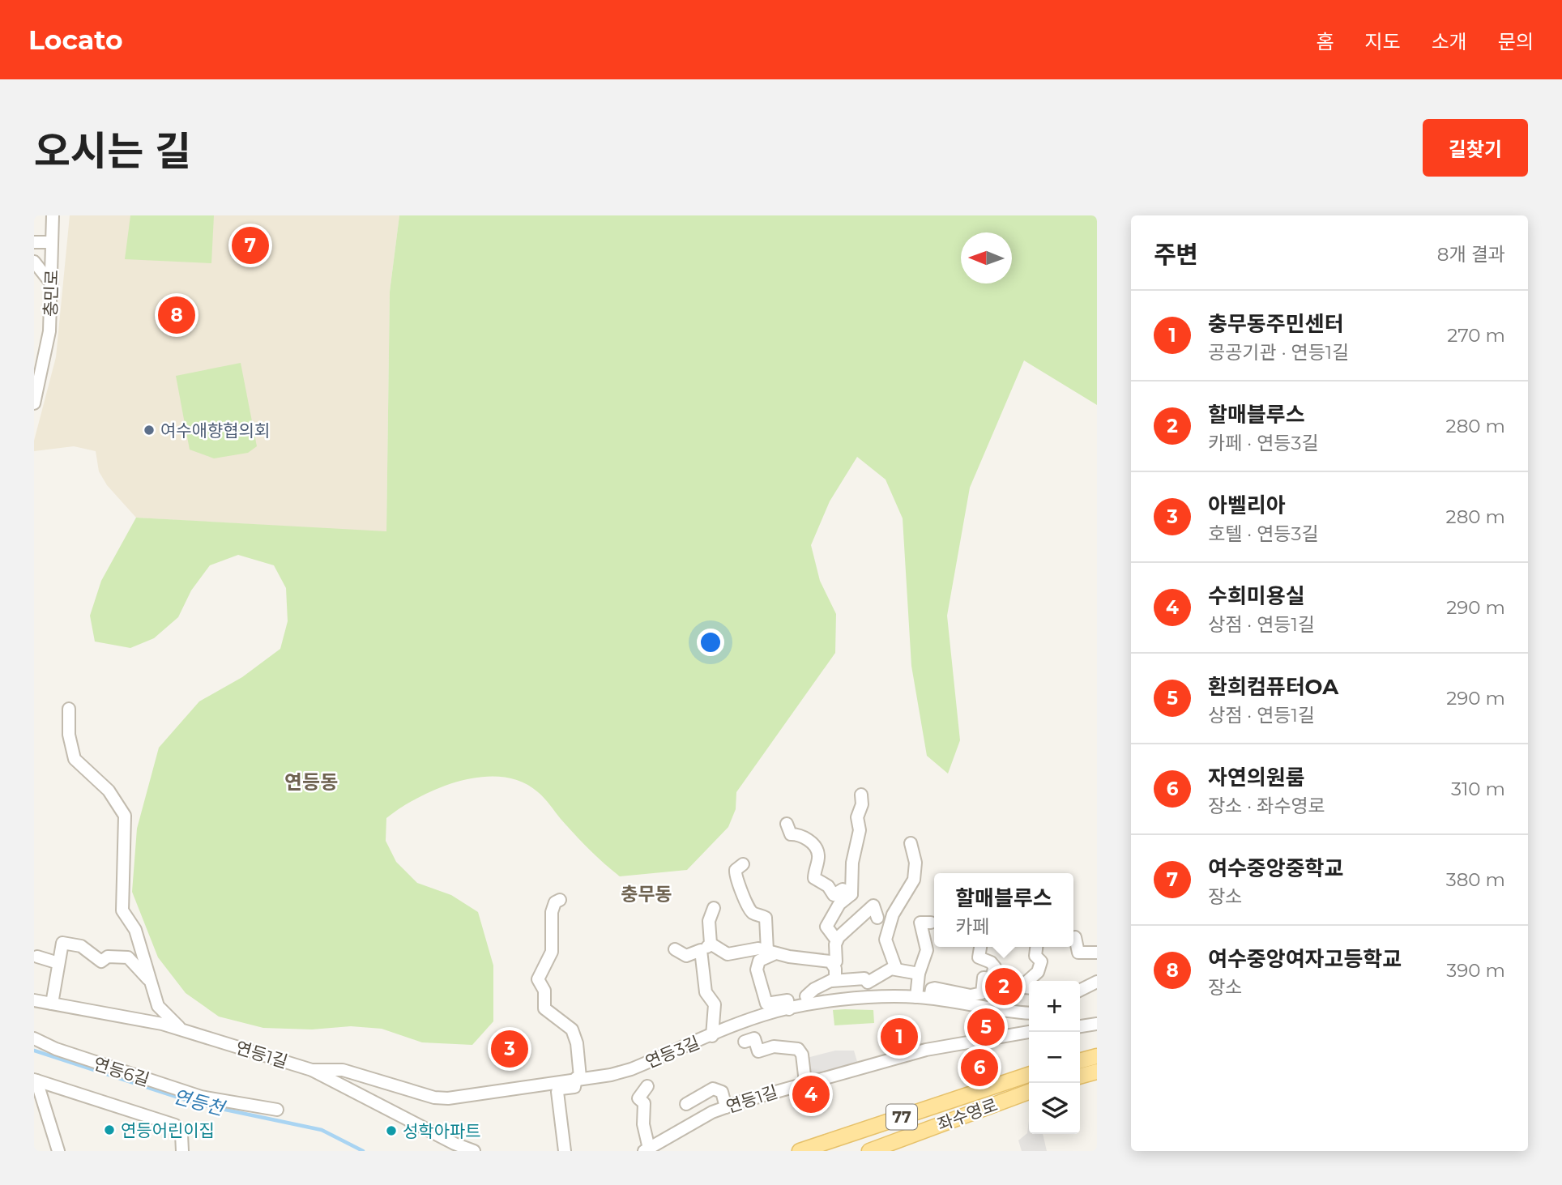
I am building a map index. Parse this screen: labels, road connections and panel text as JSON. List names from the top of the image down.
{
  "streets": {
    "main road": ["좌수영로", "77"],
    "street": [
      "충민로",
      "연등3길",
      "연등1길",
      "연등6길"
    ]
  },
  "crossings": [
    ["연등3길", "연등1길"]
  ],
  "districts": ["연등동", "충무동"],
  "water": ["연등천"],
  "places": ["여수애향협의회", "연등어린이집", "성학아파트"],
  "north": "left",
  "page": {
    "header": "Locato",
    "nav": [
      "홈",
      "지도",
      "소개",
      "문의"
    ],
    "title": "오시는 길",
    "buttons": "길찾기",
    "heading": ["주변", "8개 결과"],
    "pins": [
      "7",
      "8",
      "2",
      "5",
      "1",
      "3",
      "6",
      "4"
    ],
    "list": [
      {
        "mark": "1",
        "name": "충무동주민센터",
        "note": "공공기관 · 연등1길",
        "value": "270 m"
      },
      {
        "mark": "2",
        "name": "할매블루스",
        "note": "카페 · 연등3길",
        "value": "280 m"
      },
      {
        "mark": "3",
        "name": "아벨리아",
        "note": "호텔 · 연등3길",
        "value": "280 m"
      },
      {
        "mark": "4",
        "name": "수희미용실",
        "note": "상점 · 연등1길",
        "value": "290 m"
      },
      {
        "mark": "5",
        "name": "환희컴퓨터OA",
        "note": "상점 · 연등1길",
        "value": "290 m"
      },
      {
        "mark": "6",
        "name": "자연의원룸",
        "note": "장소 · 좌수영로",
        "value": "310 m"
      },
      {
        "mark": "7",
        "name": "여수중앙중학교",
        "note": "장소",
        "value": "380 m"
      },
      {
        "mark": "8",
        "name": "여수중앙여자고등학교",
        "note": "장소",
        "value": "390 m"
      }
    ],
    "popup": ["할매블루스", "카페"],
    "map_buttons": ["+", "−"]
  }
}
